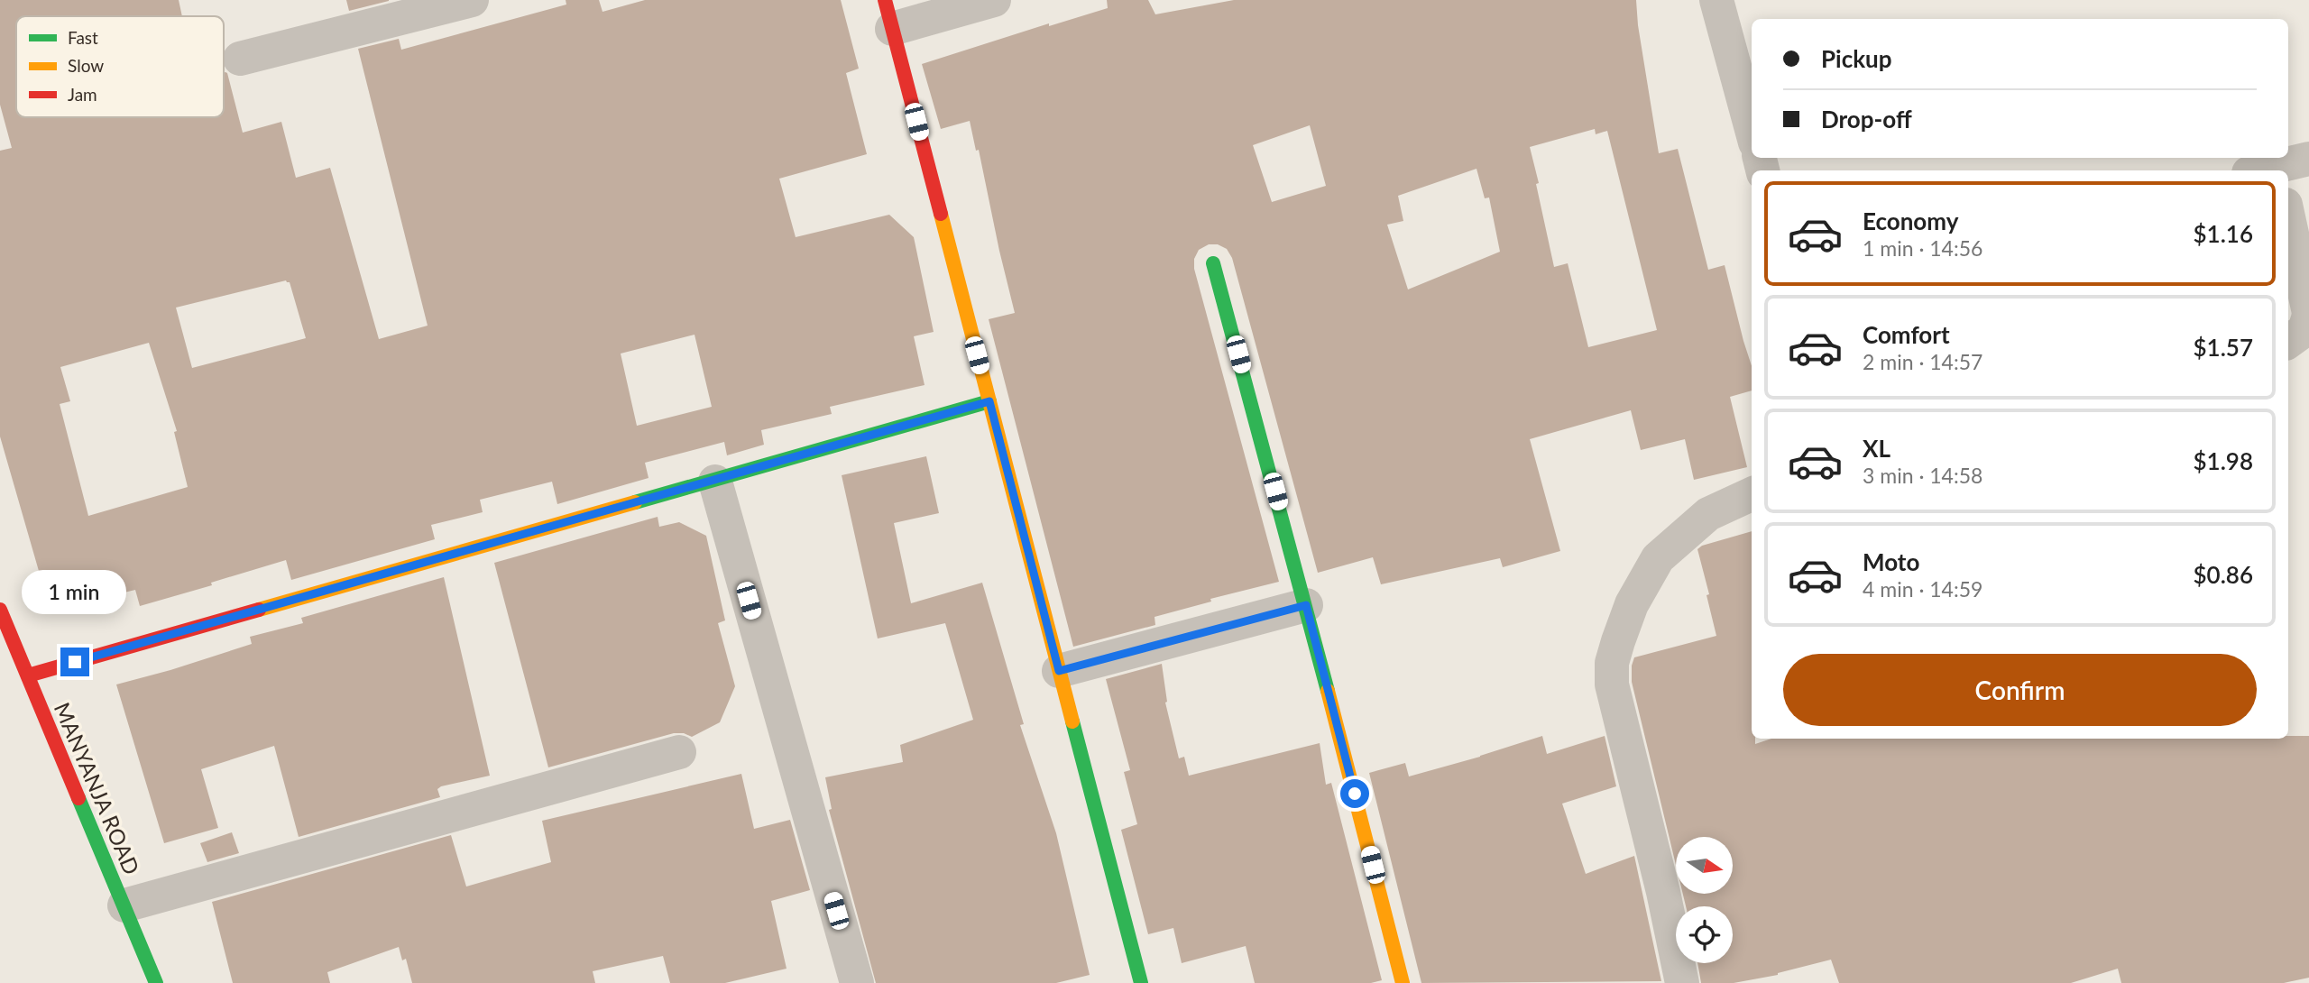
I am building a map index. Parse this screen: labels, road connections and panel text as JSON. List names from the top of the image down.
{
  "streets": {
    "street": ["MANYANJA ROAD"]
  },
  "legend": ["Fast", "Slow", "Jam"],
  "north": "right",
  "page": {
    "banner": ["Pickup", "Drop-off"],
    "list": [
      {
        "name": "Economy",
        "note": "1 min · 14:56",
        "value": "$1.16"
      },
      {
        "name": "Comfort",
        "note": "2 min · 14:57",
        "value": "$1.57"
      },
      {
        "name": "XL",
        "note": "3 min · 14:58",
        "value": "$1.98"
      },
      {
        "name": "Moto",
        "note": "4 min · 14:59",
        "value": "$0.86"
      }
    ],
    "bubble": "1 min",
    "buttons": "Confirm"
  }
}
